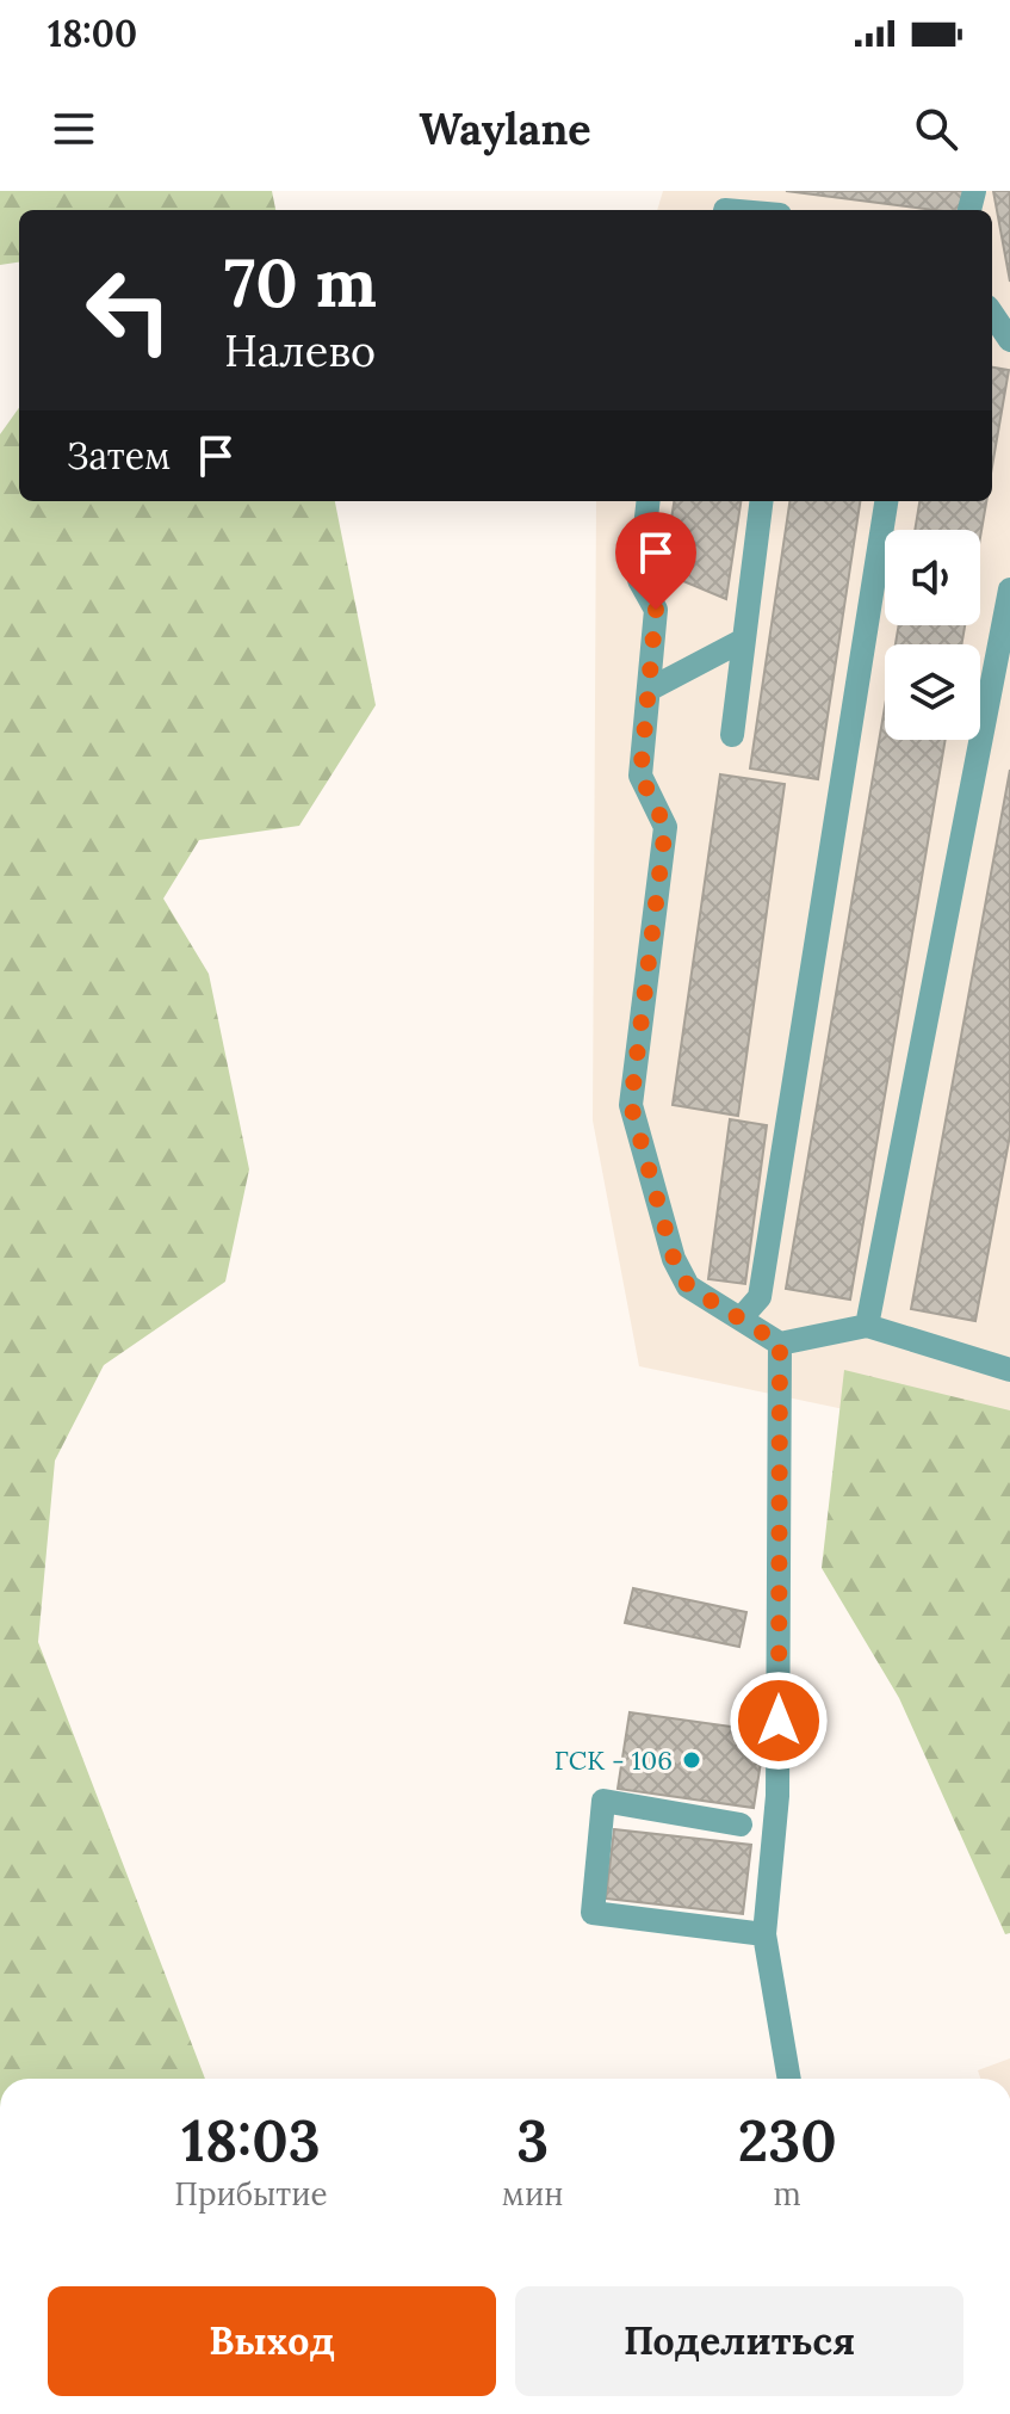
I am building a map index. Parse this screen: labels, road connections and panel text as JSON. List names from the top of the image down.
{
  "places": ["ГСК - 106"],
  "page": {
    "status": "18:00",
    "header": "Waylane",
    "turn": ["70 m", "Налево"],
    "then": "Затем",
    "eta": [
      "18:03",
      "Прибытие",
      "3",
      "мин",
      "230",
      "m"
    ],
    "buttons": ["Выход", "Поделиться"]
  }
}
